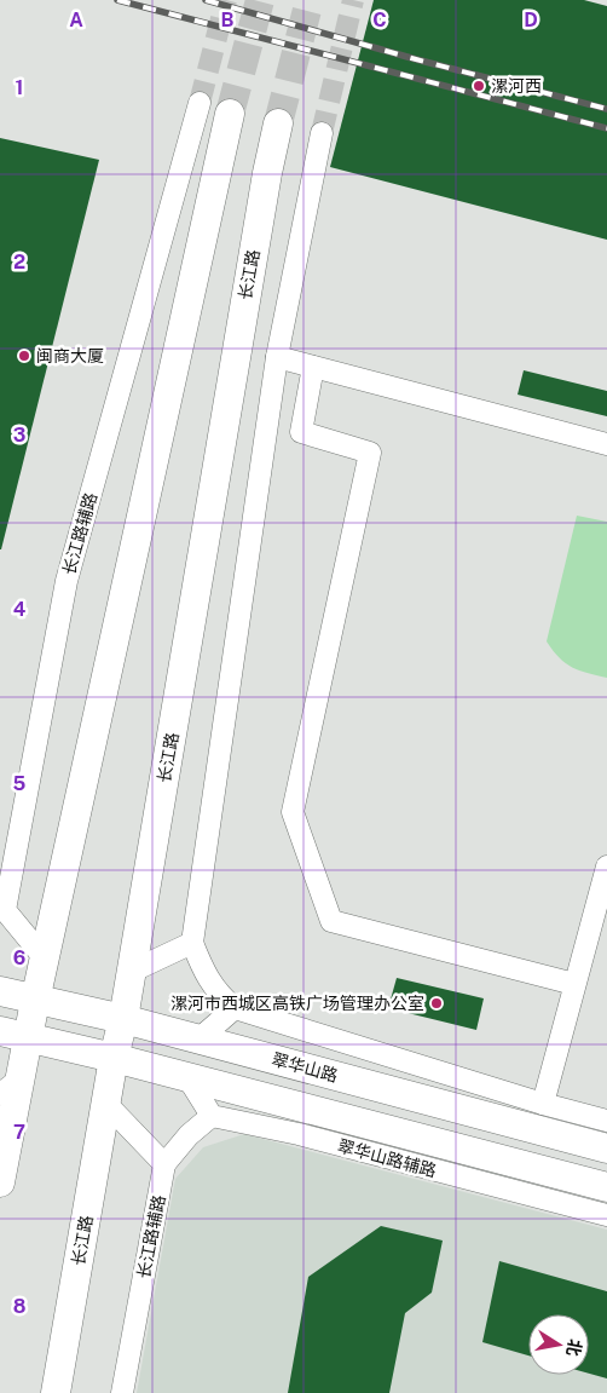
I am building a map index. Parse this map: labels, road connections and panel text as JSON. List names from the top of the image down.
{
  "streets": {
    "main road": ["长江路", "翠华山路"],
    "street": ["长江路辅路", "翠华山路辅路"]
  },
  "crossings": [
    ["长江路", "翠华山路"]
  ],
  "places": ["漯河西", "闽商大厦", "漯河市西城区高铁广场管理办公室"],
  "north": "right",
  "grid": {
    "columns": [
      "A",
      "B",
      "C",
      "D"
    ],
    "rows": [
      "1",
      "2",
      "3",
      "4",
      "5",
      "6",
      "7",
      "8"
    ]
  }
}
